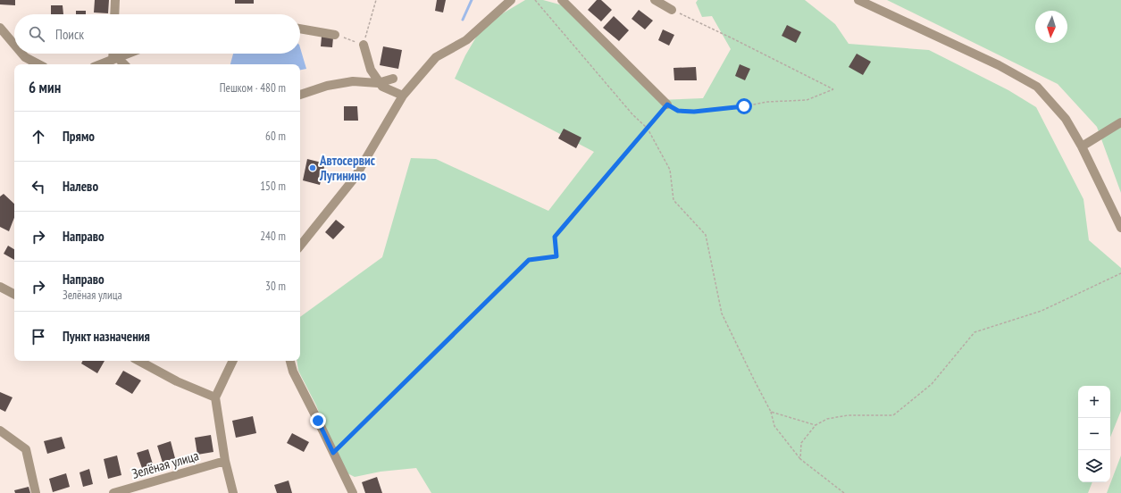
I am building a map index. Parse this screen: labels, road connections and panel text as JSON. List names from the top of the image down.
{
  "streets": {
    "street": ["Зелёная улица"]
  },
  "places": ["Автосервис Лугинино"],
  "north": "bottom",
  "page": {
    "search": "Поиск",
    "heading": ["6 мин", "Пешком · 480 m"],
    "list": [
      ["Прямо", "60 m"],
      ["Налево", "150 m"],
      ["Направо", "240 m"],
      ["Направо", "Зелёная улица", "30 m"],
      "Пункт назначения"
    ],
    "map_buttons": ["+", "−"]
  }
}
